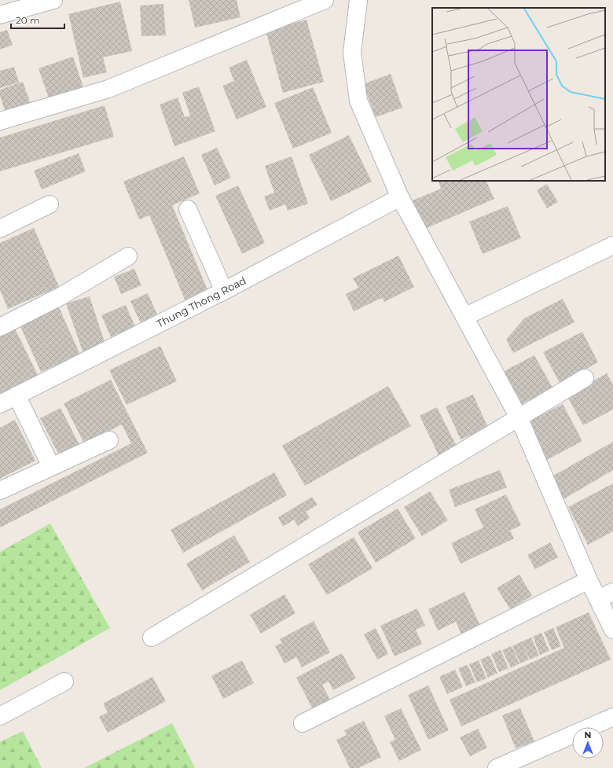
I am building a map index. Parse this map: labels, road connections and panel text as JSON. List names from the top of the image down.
{
  "streets": {
    "street": ["Thung Thong Road"]
  },
  "scale_bar": "20 m",
  "north": "top"
}
